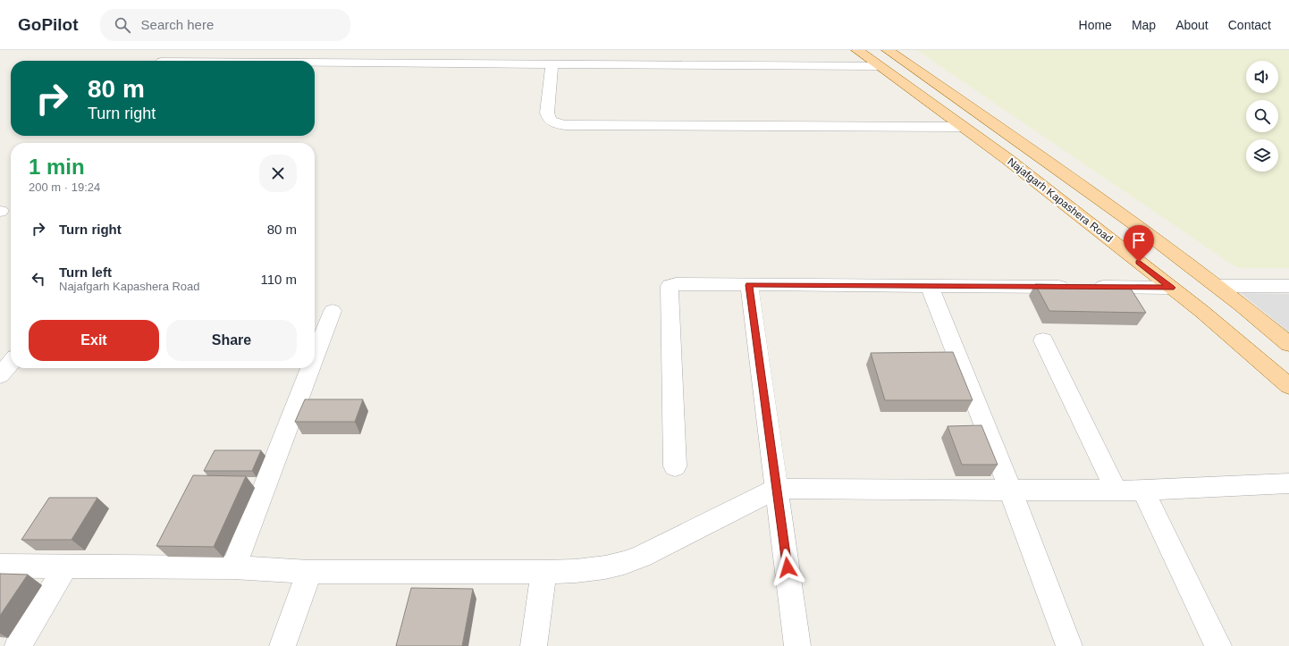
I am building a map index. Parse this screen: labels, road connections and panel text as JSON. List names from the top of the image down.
{
  "streets": {
    "main road": ["Najafgarh Kapashera Road"]
  },
  "page": {
    "header": "GoPilot",
    "search": "Search here",
    "nav": [
      "Home",
      "Map",
      "About",
      "Contact"
    ],
    "turn": ["80 m", "Turn right"],
    "heading": ["1 min", "200 m · 19:24"],
    "list": [
      {
        "name": "Turn right",
        "value": "80 m"
      },
      {
        "name": "Turn left",
        "note": "Najafgarh Kapashera Road",
        "value": "110 m"
      }
    ],
    "buttons": ["Exit", "Share"]
  }
}
